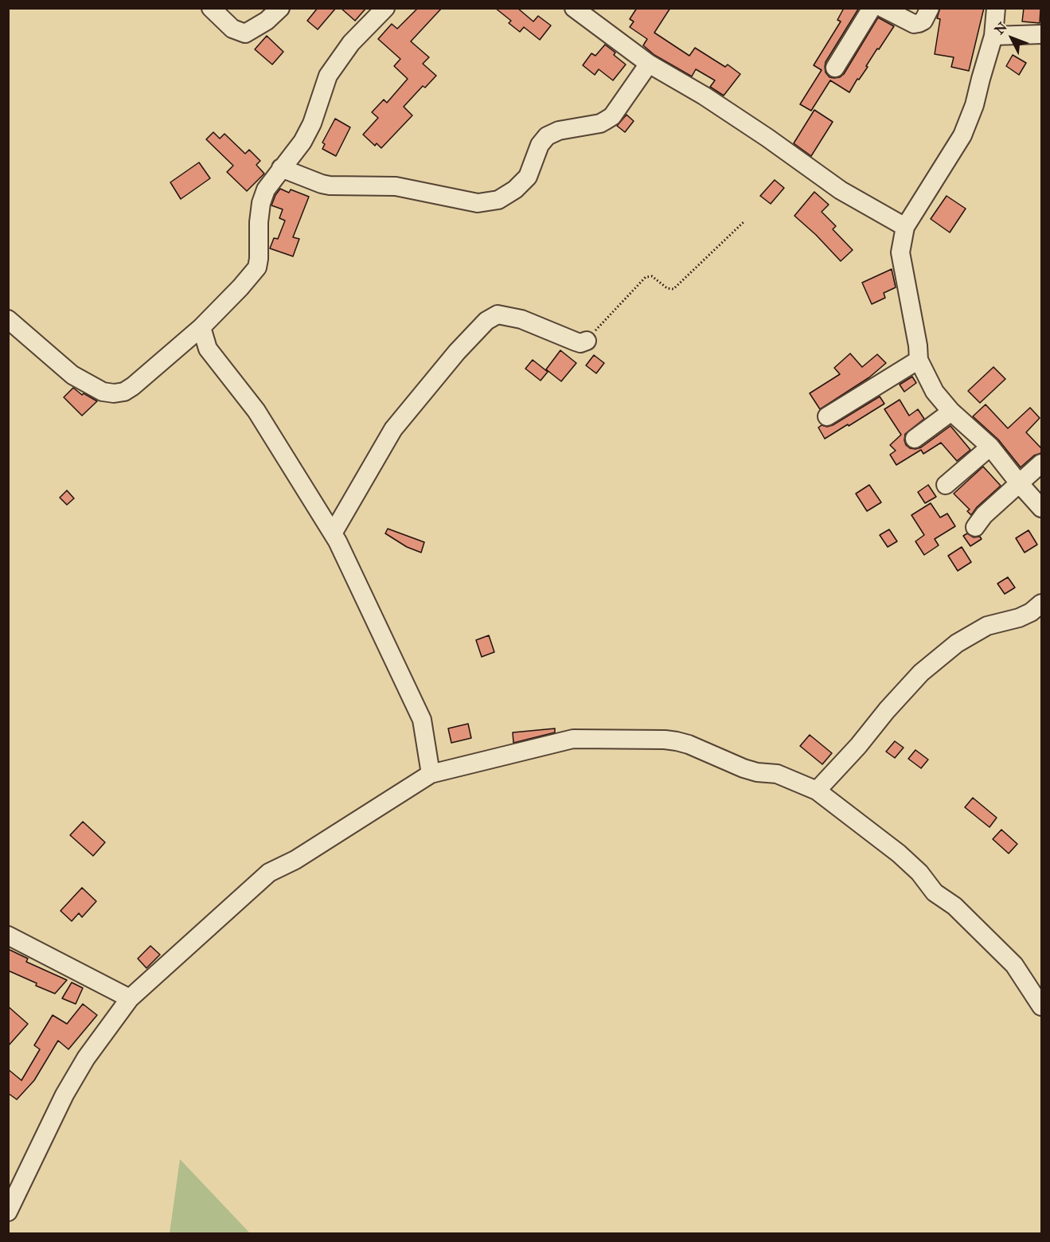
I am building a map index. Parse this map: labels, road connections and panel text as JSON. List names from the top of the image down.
{
  "north": "top left"
}
